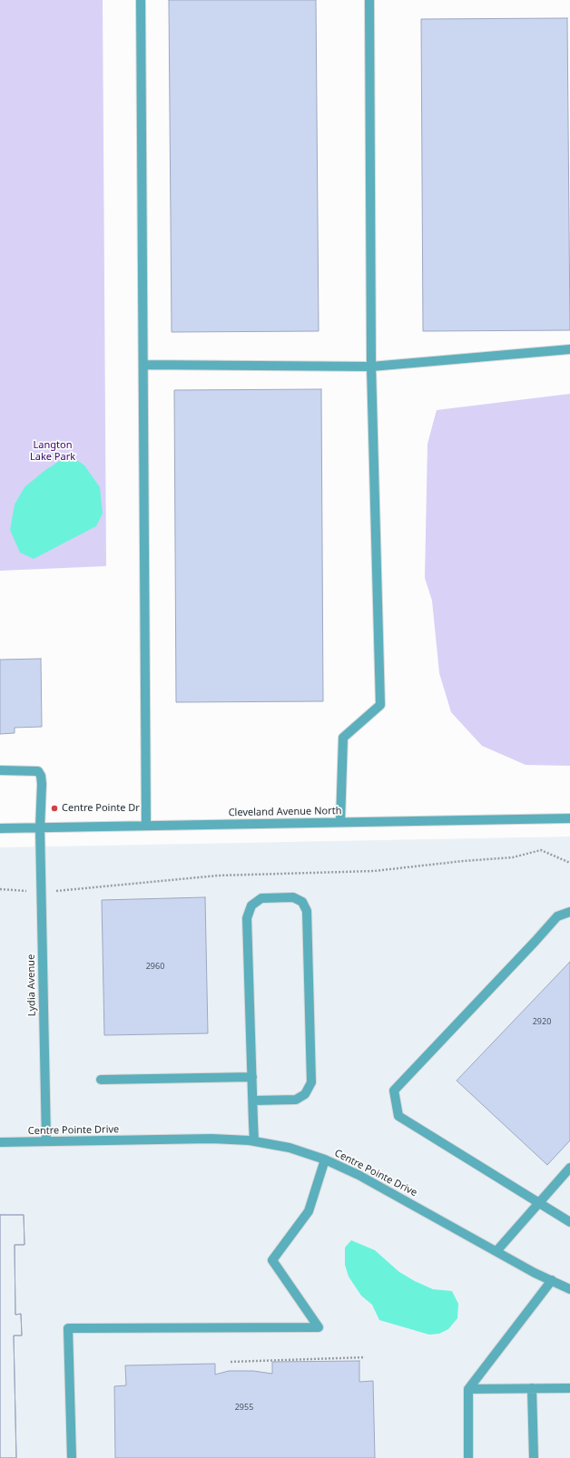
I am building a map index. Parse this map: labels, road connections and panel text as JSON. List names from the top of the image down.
{
  "streets": {
    "street": ["Cleveland Avenue North", "Lydia Avenue", "Centre Pointe Drive"]
  },
  "crossings": [
    ["Cleveland Avenue North", "Lydia Avenue"],
    ["Lydia Avenue", "Centre Pointe Drive"]
  ],
  "parks": ["Langton Lake Park"],
  "places": ["Centre Pointe Dr"],
  "house_numbers": ["2960", "2920", "2955"]
}
